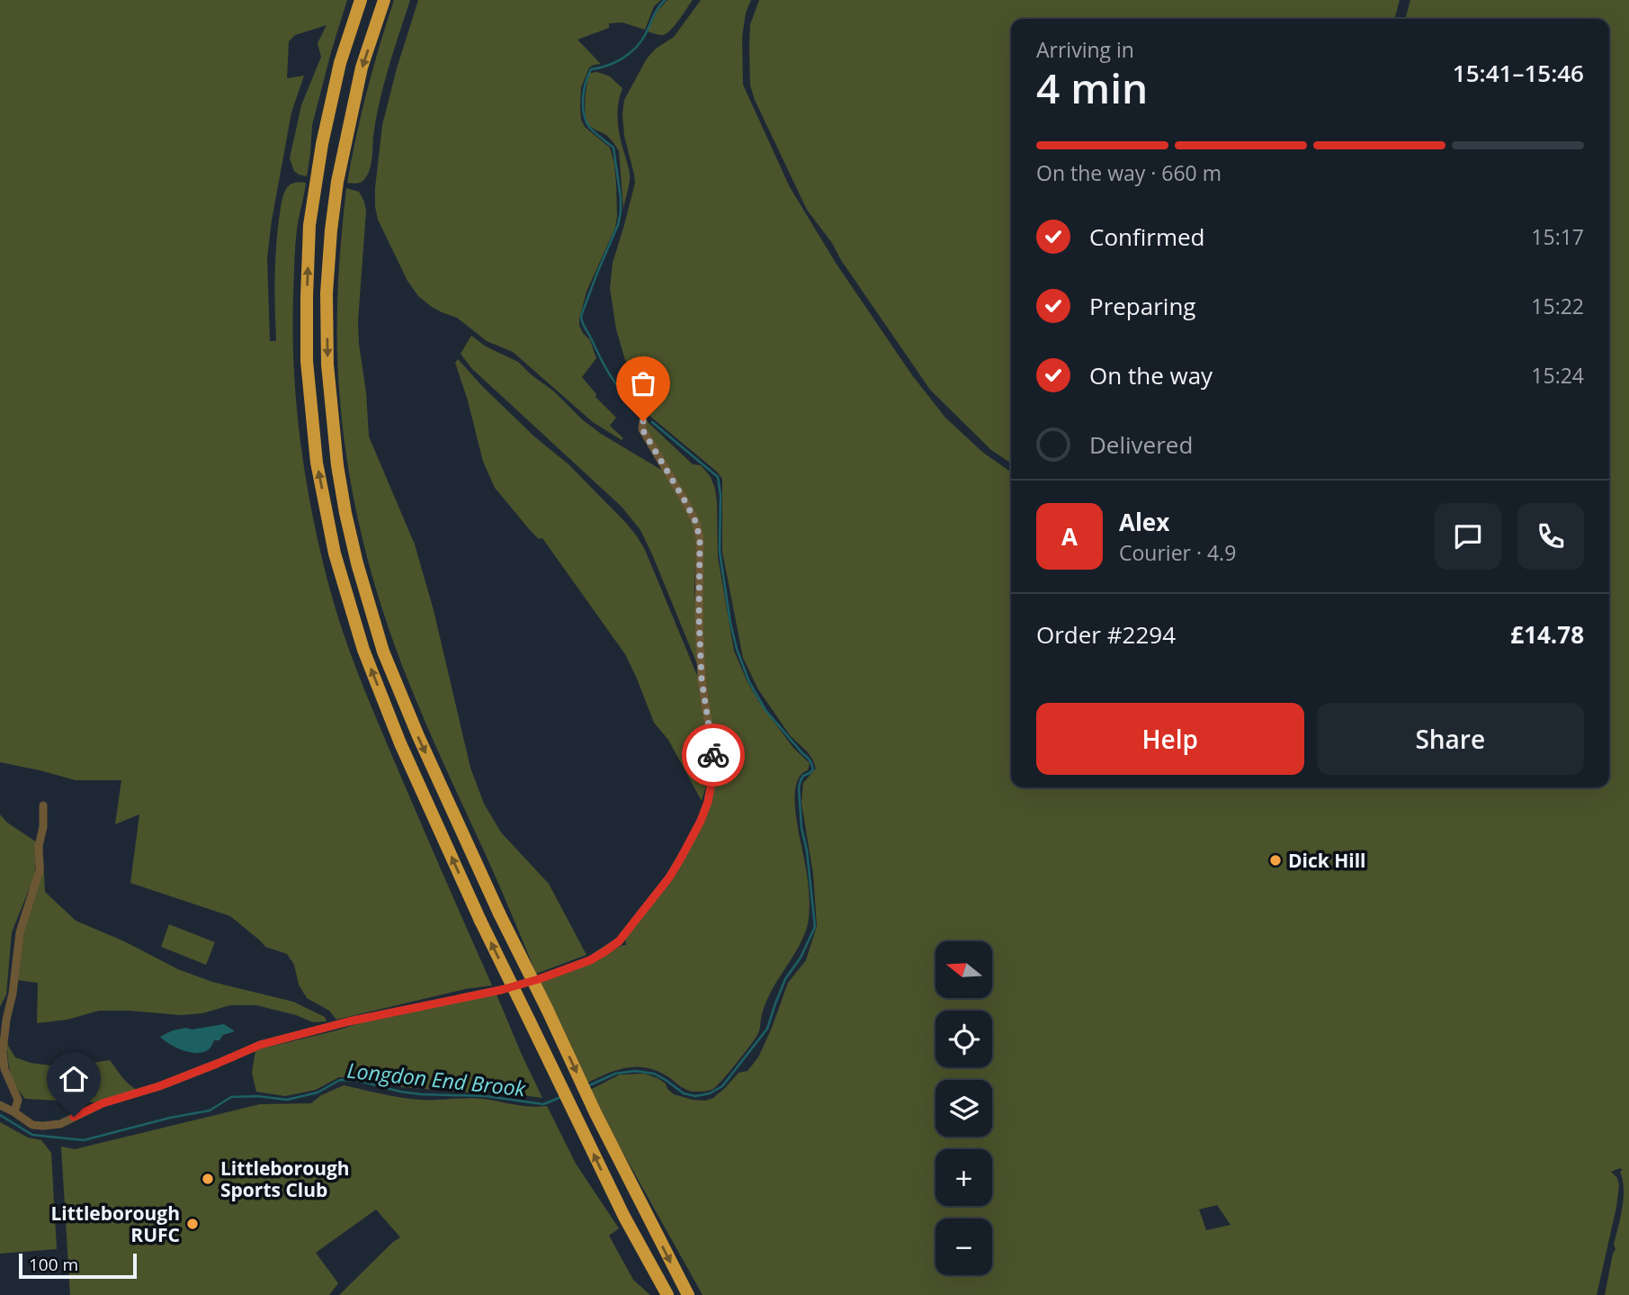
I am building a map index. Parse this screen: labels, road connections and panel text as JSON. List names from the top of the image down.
{
  "water": ["Longdon End Brook"],
  "places": ["Dick Hill", "Littleborough Sports Club", "Littleborough RUFC"],
  "scale_bar": "100 m",
  "north": "left",
  "page": {
    "heading": ["4 min", "Arriving in", "15:41–15:46"],
    "panel": [
      "Alex",
      "Courier · 4.9",
      "Order #2294",
      "£14.78"
    ],
    "bar": "On the way · 660 m",
    "list": [
      ["Confirmed", "15:17"],
      ["Preparing", "15:22"],
      ["On the way", "15:24"],
      "Delivered"
    ],
    "round": "A",
    "buttons": ["Help", "Share"],
    "map_buttons": ["+", "−"],
    "scale": "100 m"
  }
}
